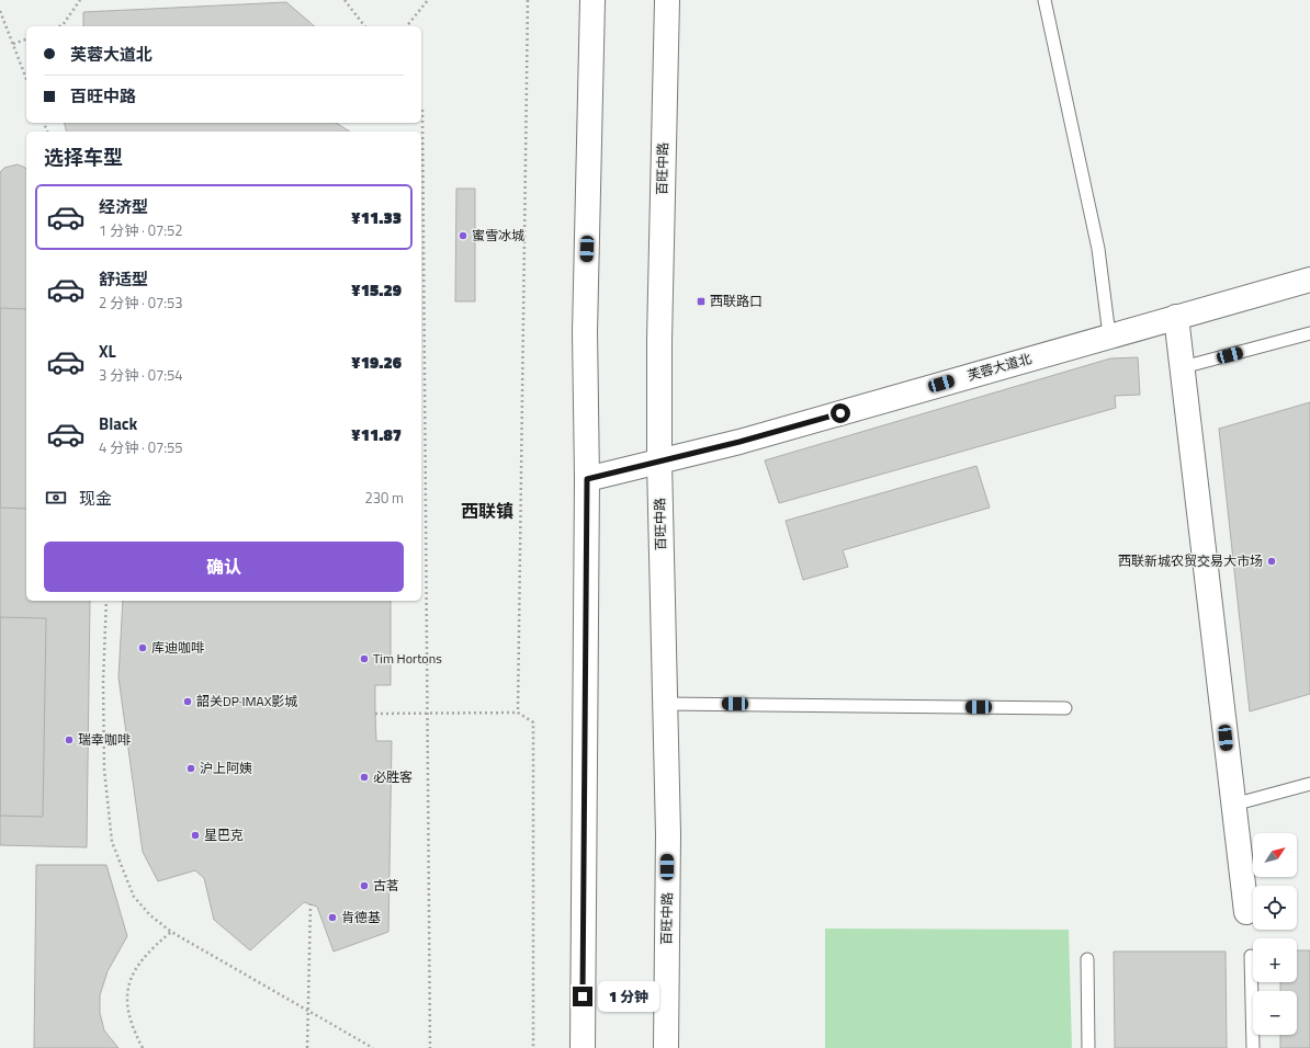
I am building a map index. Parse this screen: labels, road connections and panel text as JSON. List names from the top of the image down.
{
  "streets": {
    "main road": ["百旺中路", "芙蓉大道北"]
  },
  "crossings": [
    ["百旺中路", "芙蓉大道北"]
  ],
  "districts": ["西联镇"],
  "places": {
    "other": [
      "蜜雪冰城",
      "西联新城农贸交易大市场",
      "库迪咖啡",
      "Tim Hortons",
      "韶关DP·IMAX影城",
      "瑞幸咖啡",
      "沪上阿姨",
      "必胜客",
      "星巴克",
      "古茗",
      "肯德基"
    ],
    "transit": ["西联路口"]
  },
  "north": "top right",
  "page": {
    "banner": ["芙蓉大道北", "百旺中路"],
    "heading": "选择车型",
    "list": [
      {
        "name": "经济型",
        "note": "1 分钟 · 07:52",
        "value": "¥11.33"
      },
      {
        "name": "舒适型",
        "note": "2 分钟 · 07:53",
        "value": "¥15.29"
      },
      {
        "name": "XL",
        "note": "3 分钟 · 07:54",
        "value": "¥19.26"
      },
      {
        "name": "Black",
        "note": "4 分钟 · 07:55",
        "value": "¥11.87"
      }
    ],
    "pay": ["现金", "230 m"],
    "buttons": "确认",
    "map_buttons": ["+", "−"],
    "bubble": "1 分钟"
  }
}
